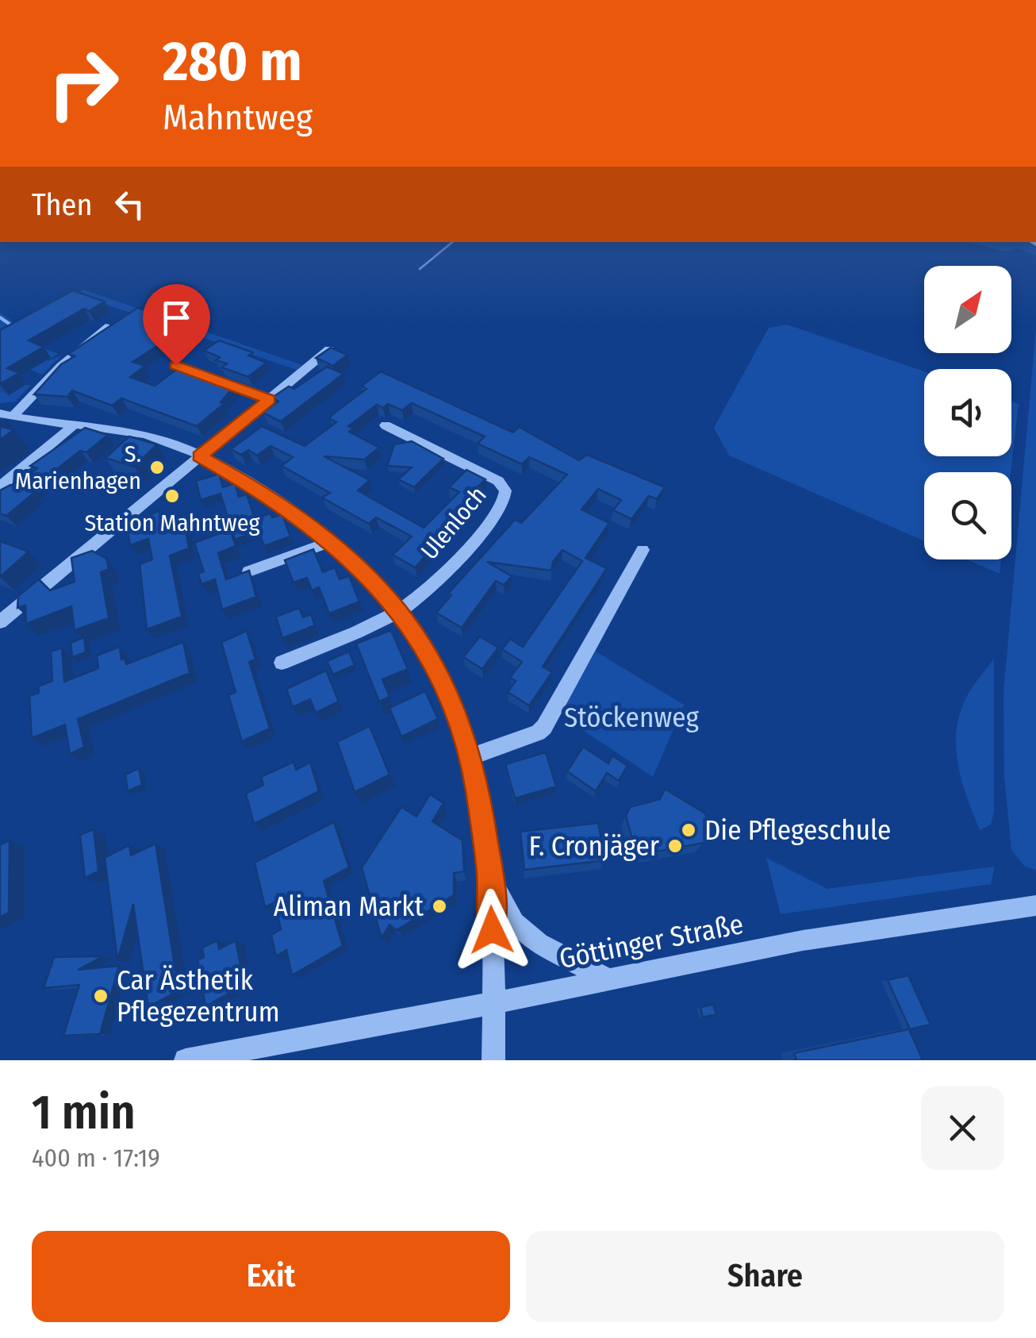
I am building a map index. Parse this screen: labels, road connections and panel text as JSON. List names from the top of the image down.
{
  "streets": {
    "street": ["Ulenloch", "Göttinger Straße"]
  },
  "parks": ["Stöckenweg"],
  "places": [
    "S. Marienhagen",
    "Station Mahntweg",
    "Die Pflegeschule",
    "F. Cronjäger",
    "Aliman Markt",
    "Car Ästhetik Pflegezentrum"
  ],
  "north": "top right",
  "page": {
    "turn": ["280 m", "Mahntweg"],
    "then": "Then",
    "heading": ["1 min", "400 m · 17:19"],
    "buttons": ["Exit", "Share"]
  }
}
